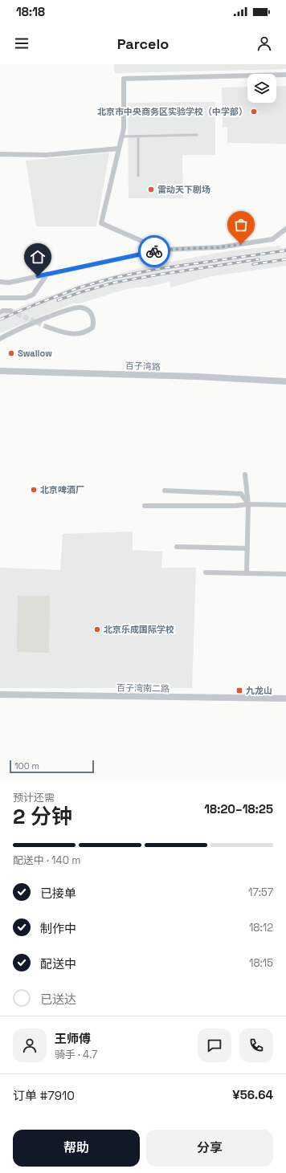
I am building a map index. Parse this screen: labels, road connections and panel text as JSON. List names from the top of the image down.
{
  "streets": {
    "street": ["百子湾路", "百子湾南二路"]
  },
  "places": {
    "other": [
      "北京市中央商务区实验学校（中学部）",
      "雷动天下剧场",
      "Swallow",
      "北京啤酒厂",
      "北京乐成国际学校"
    ],
    "transit": ["九龙山"]
  },
  "scale_bar": "100 m",
  "page": {
    "status": "18:18",
    "header": "Parcelo",
    "scale": "100 m",
    "heading": ["2 分钟", "预计还需", "18:20–18:25"],
    "panel": [
      "王师傅",
      "骑手 · 4.7",
      "订单 #7910",
      "¥56.64"
    ],
    "bar": "配送中 · 140 m",
    "list": [
      ["已接单", "17:57"],
      ["制作中", "18:12"],
      ["配送中", "18:15"],
      "已送达"
    ],
    "buttons": ["帮助", "分享"]
  }
}
